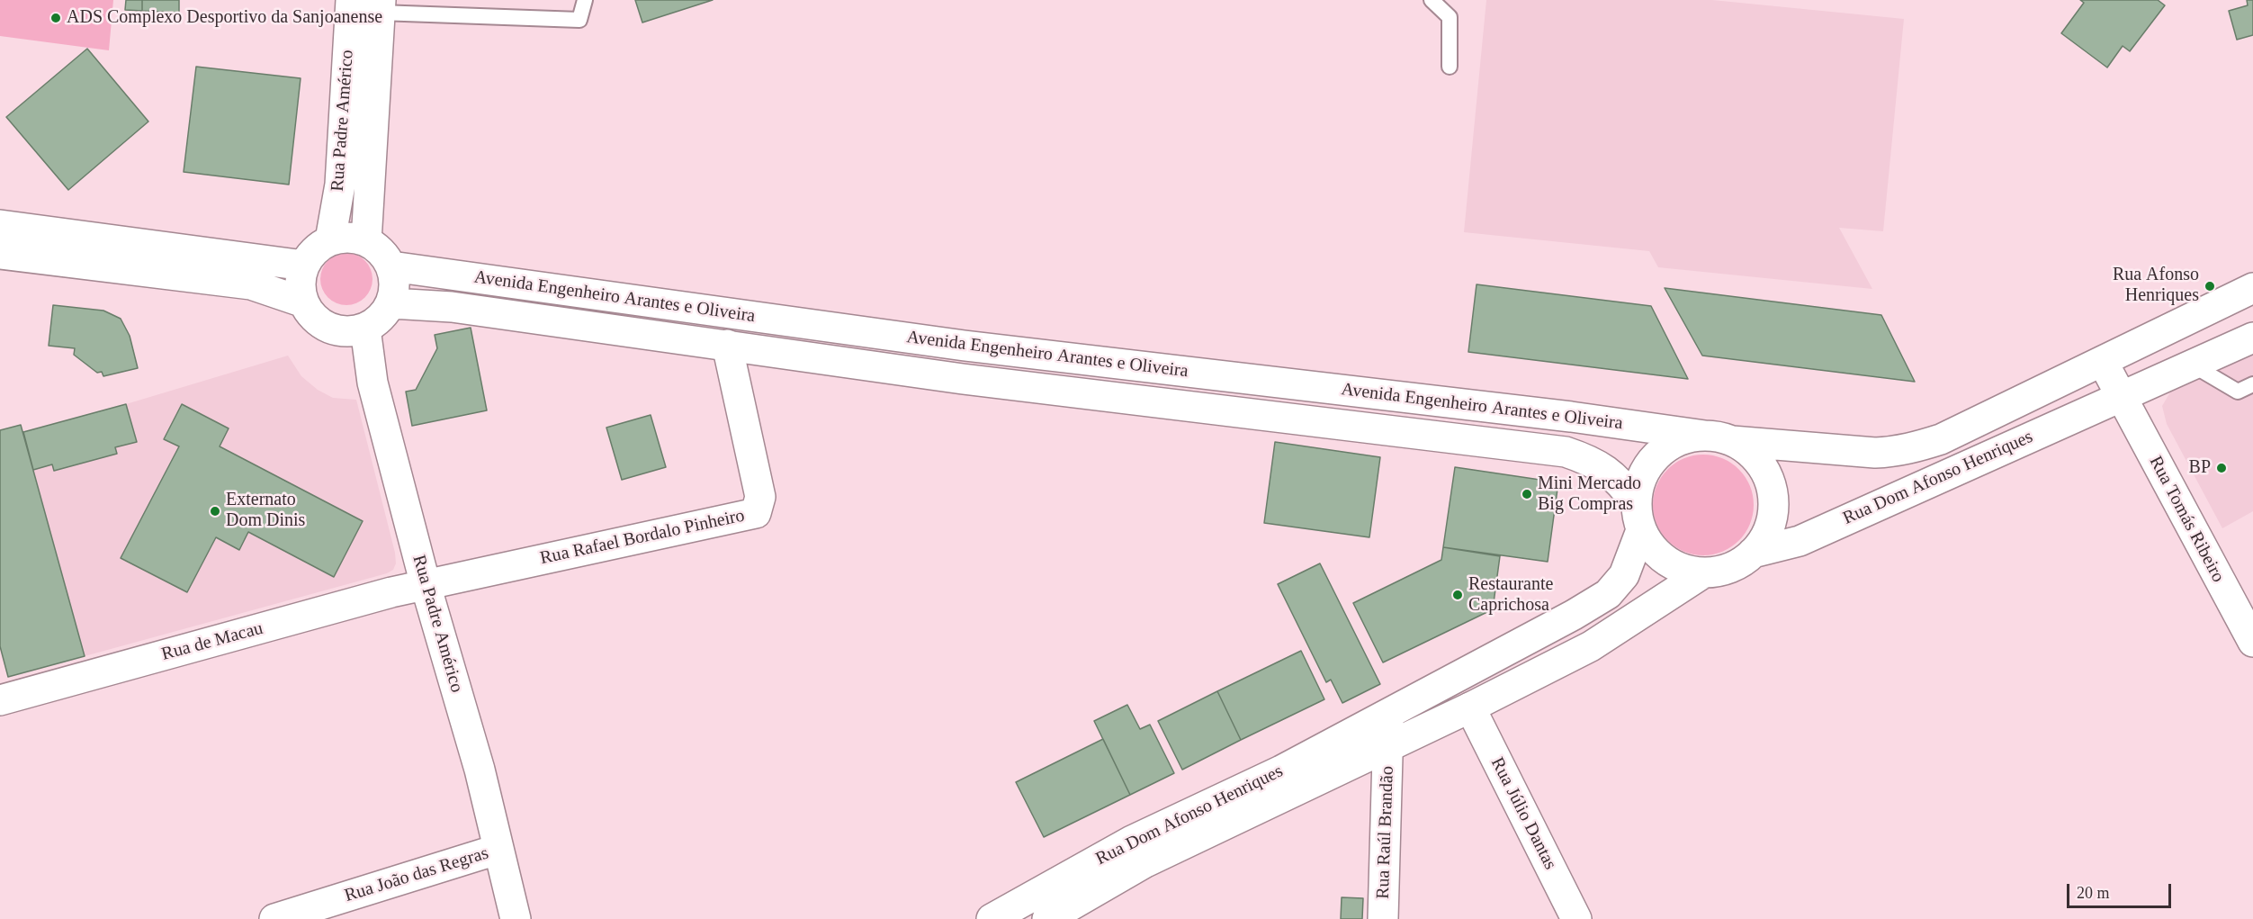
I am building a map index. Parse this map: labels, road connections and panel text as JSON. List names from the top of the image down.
{
  "streets": {
    "main road": [
      "Rua Padre Américo",
      "Avenida Engenheiro Arantes e Oliveira",
      "Rua Dom Afonso Henriques",
      "Rua Tomás Ribeiro",
      "Rua Rafael Bordalo Pinheiro",
      "Rua de Macau",
      "Rua Júlio Dantas",
      "Rua Raúl Brandão",
      "Rua João das Regras"
    ]
  },
  "crossings": [
    ["Rua Padre Américo", "Avenida Engenheiro Arantes e Oliveira"],
    ["Rua Padre Américo", "Rua Rafael Bordalo Pinheiro"],
    ["Rua Padre Américo", "Rua de Macau"],
    ["Rua Padre Américo", "Rua João das Regras"],
    ["Avenida Engenheiro Arantes e Oliveira", "Rua Dom Afonso Henriques"],
    ["Avenida Engenheiro Arantes e Oliveira", "Rua Rafael Bordalo Pinheiro"],
    ["Rua Dom Afonso Henriques", "Rua Tomás Ribeiro"],
    ["Rua Dom Afonso Henriques", "Rua Júlio Dantas"],
    ["Rua Dom Afonso Henriques", "Rua Raúl Brandão"],
    ["Rua Rafael Bordalo Pinheiro", "Rua de Macau"]
  ],
  "places": [
    "ADS Complexo Desportivo da Sanjoanense",
    "Rua Afonso Henriques",
    "BP",
    "Mini Mercado Big Compras",
    "Externato Dom Dinis",
    "Restaurante Caprichosa"
  ],
  "scale_bar": "20 m"
}
